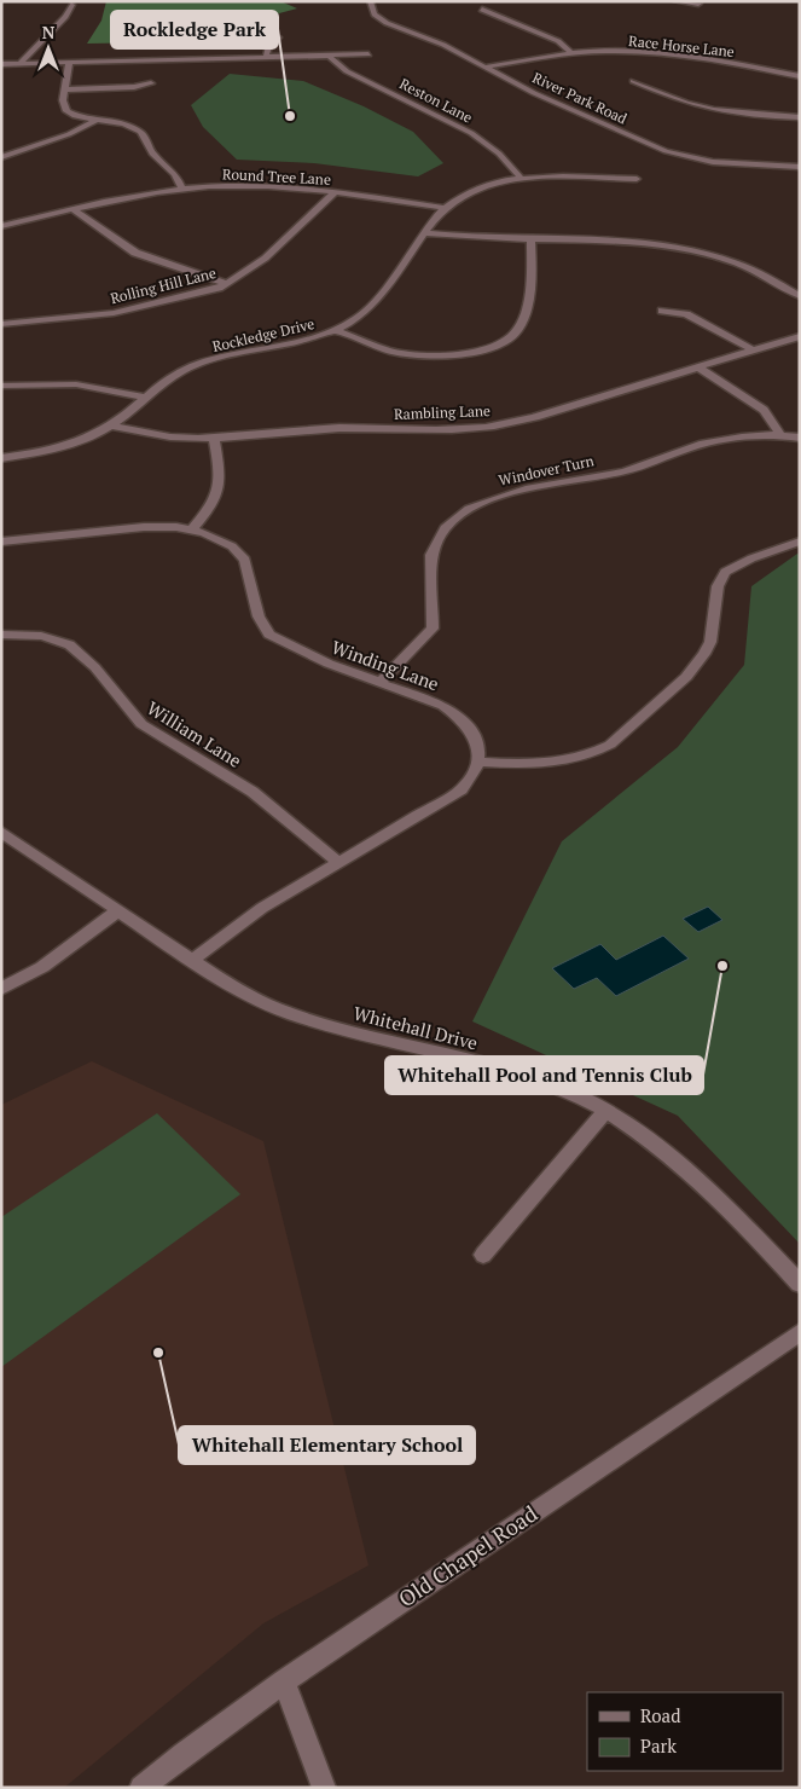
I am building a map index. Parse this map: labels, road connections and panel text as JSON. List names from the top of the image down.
{
  "streets": {
    "street": [
      "Race Horse Lane",
      "River Park Road",
      "Reston Lane",
      "Round Tree Lane",
      "Rolling Hill Lane",
      "Rockledge Drive",
      "Rambling Lane",
      "Windover Turn",
      "Winding Lane",
      "William Lane",
      "Whitehall Drive",
      "Old Chapel Road"
    ]
  },
  "crossings": [
    ["Race Horse Lane", "River Park Road"],
    ["Reston Lane", "Rockledge Drive"],
    ["Round Tree Lane", "Rolling Hill Lane"],
    ["Round Tree Lane", "Rockledge Drive"],
    ["Rockledge Drive", "Rambling Lane"],
    ["Windover Turn", "Winding Lane"]
  ],
  "places": ["Rockledge Park", "Whitehall Pool and Tennis Club", "Whitehall Elementary School"],
  "legend": ["Road", "Park"],
  "north": "top"
}
